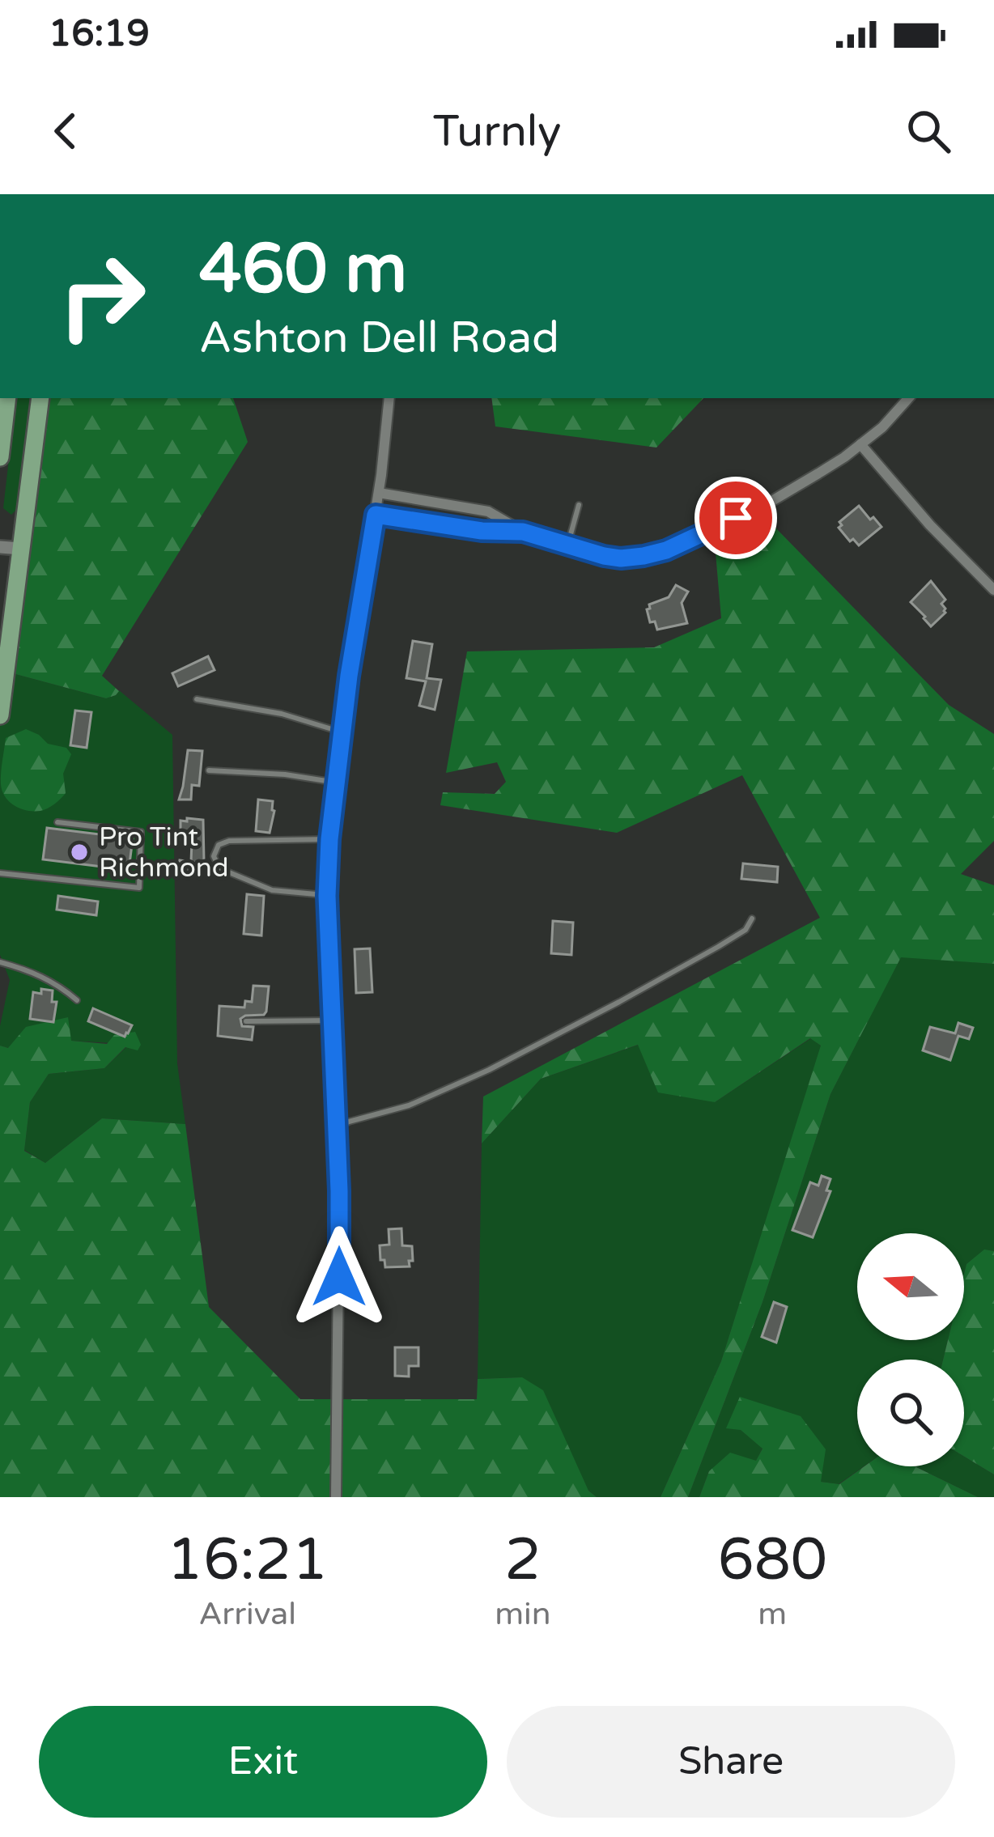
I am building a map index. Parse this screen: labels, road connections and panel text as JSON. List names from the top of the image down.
{
  "places": ["Pro Tint Richmond"],
  "north": "left",
  "page": {
    "status": "16:19",
    "header": "Turnly",
    "turn": ["460 m", "Ashton Dell Road"],
    "eta": [
      "16:21",
      "Arrival",
      "2",
      "min",
      "680",
      "m"
    ],
    "buttons": ["Exit", "Share"]
  }
}
